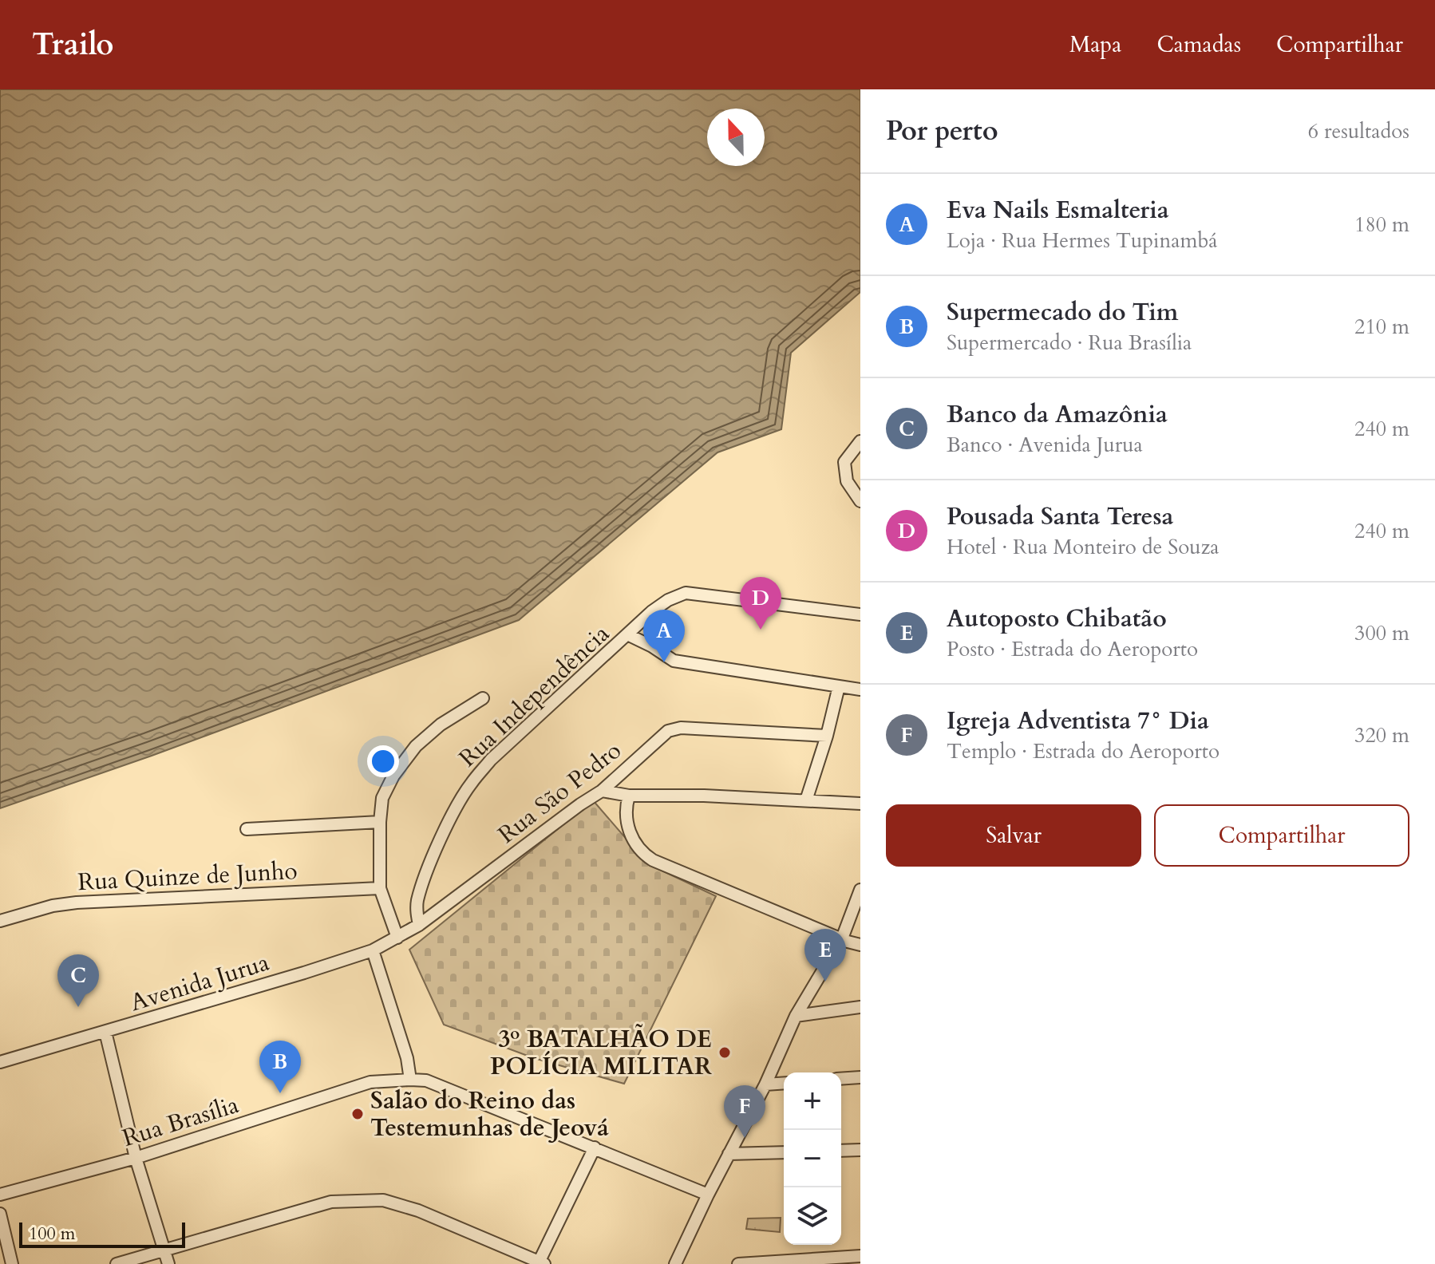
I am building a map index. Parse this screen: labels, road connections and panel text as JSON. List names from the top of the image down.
{
  "streets": {
    "street": [
      "Rua Independência",
      "Rua São Pedro",
      "Rua Quinze de Junho",
      "Avenida Jurua",
      "Rua Brasília"
    ]
  },
  "crossings": [
    ["Rua Independência", "Rua São Pedro"],
    ["Rua São Pedro", "Avenida Jurua"]
  ],
  "places": ["3º BATALHÃO DE POLÍCIA MILITAR", "Salão do Reino das Testemunhas de Jeová"],
  "scale_bar": "100 m",
  "north": "top",
  "page": {
    "header": "Trailo",
    "nav": ["Mapa", "Camadas", "Compartilhar"],
    "heading": ["Por perto", "6 resultados"],
    "list": [
      {
        "mark": "A",
        "name": "Eva Nails Esmalteria",
        "note": "Loja · Rua Hermes Tupinambá",
        "value": "180 m"
      },
      {
        "mark": "B",
        "name": "Supermecado do Tim",
        "note": "Supermercado · Rua Brasília",
        "value": "210 m"
      },
      {
        "mark": "C",
        "name": "Banco da Amazônia",
        "note": "Banco · Avenida Jurua",
        "value": "240 m"
      },
      {
        "mark": "D",
        "name": "Pousada Santa Teresa",
        "note": "Hotel · Rua Monteiro de Souza",
        "value": "240 m"
      },
      {
        "mark": "E",
        "name": "Autoposto Chibatão",
        "note": "Posto · Estrada do Aeroporto",
        "value": "300 m"
      },
      {
        "mark": "F",
        "name": "Igreja Adventista 7° Dia",
        "note": "Templo · Estrada do Aeroporto",
        "value": "320 m"
      }
    ],
    "pins": [
      "D",
      "A",
      "E",
      "C",
      "B",
      "F"
    ],
    "buttons": ["Salvar", "Compartilhar"],
    "map_buttons": ["+", "−"],
    "scale": "100 m"
  }
}
